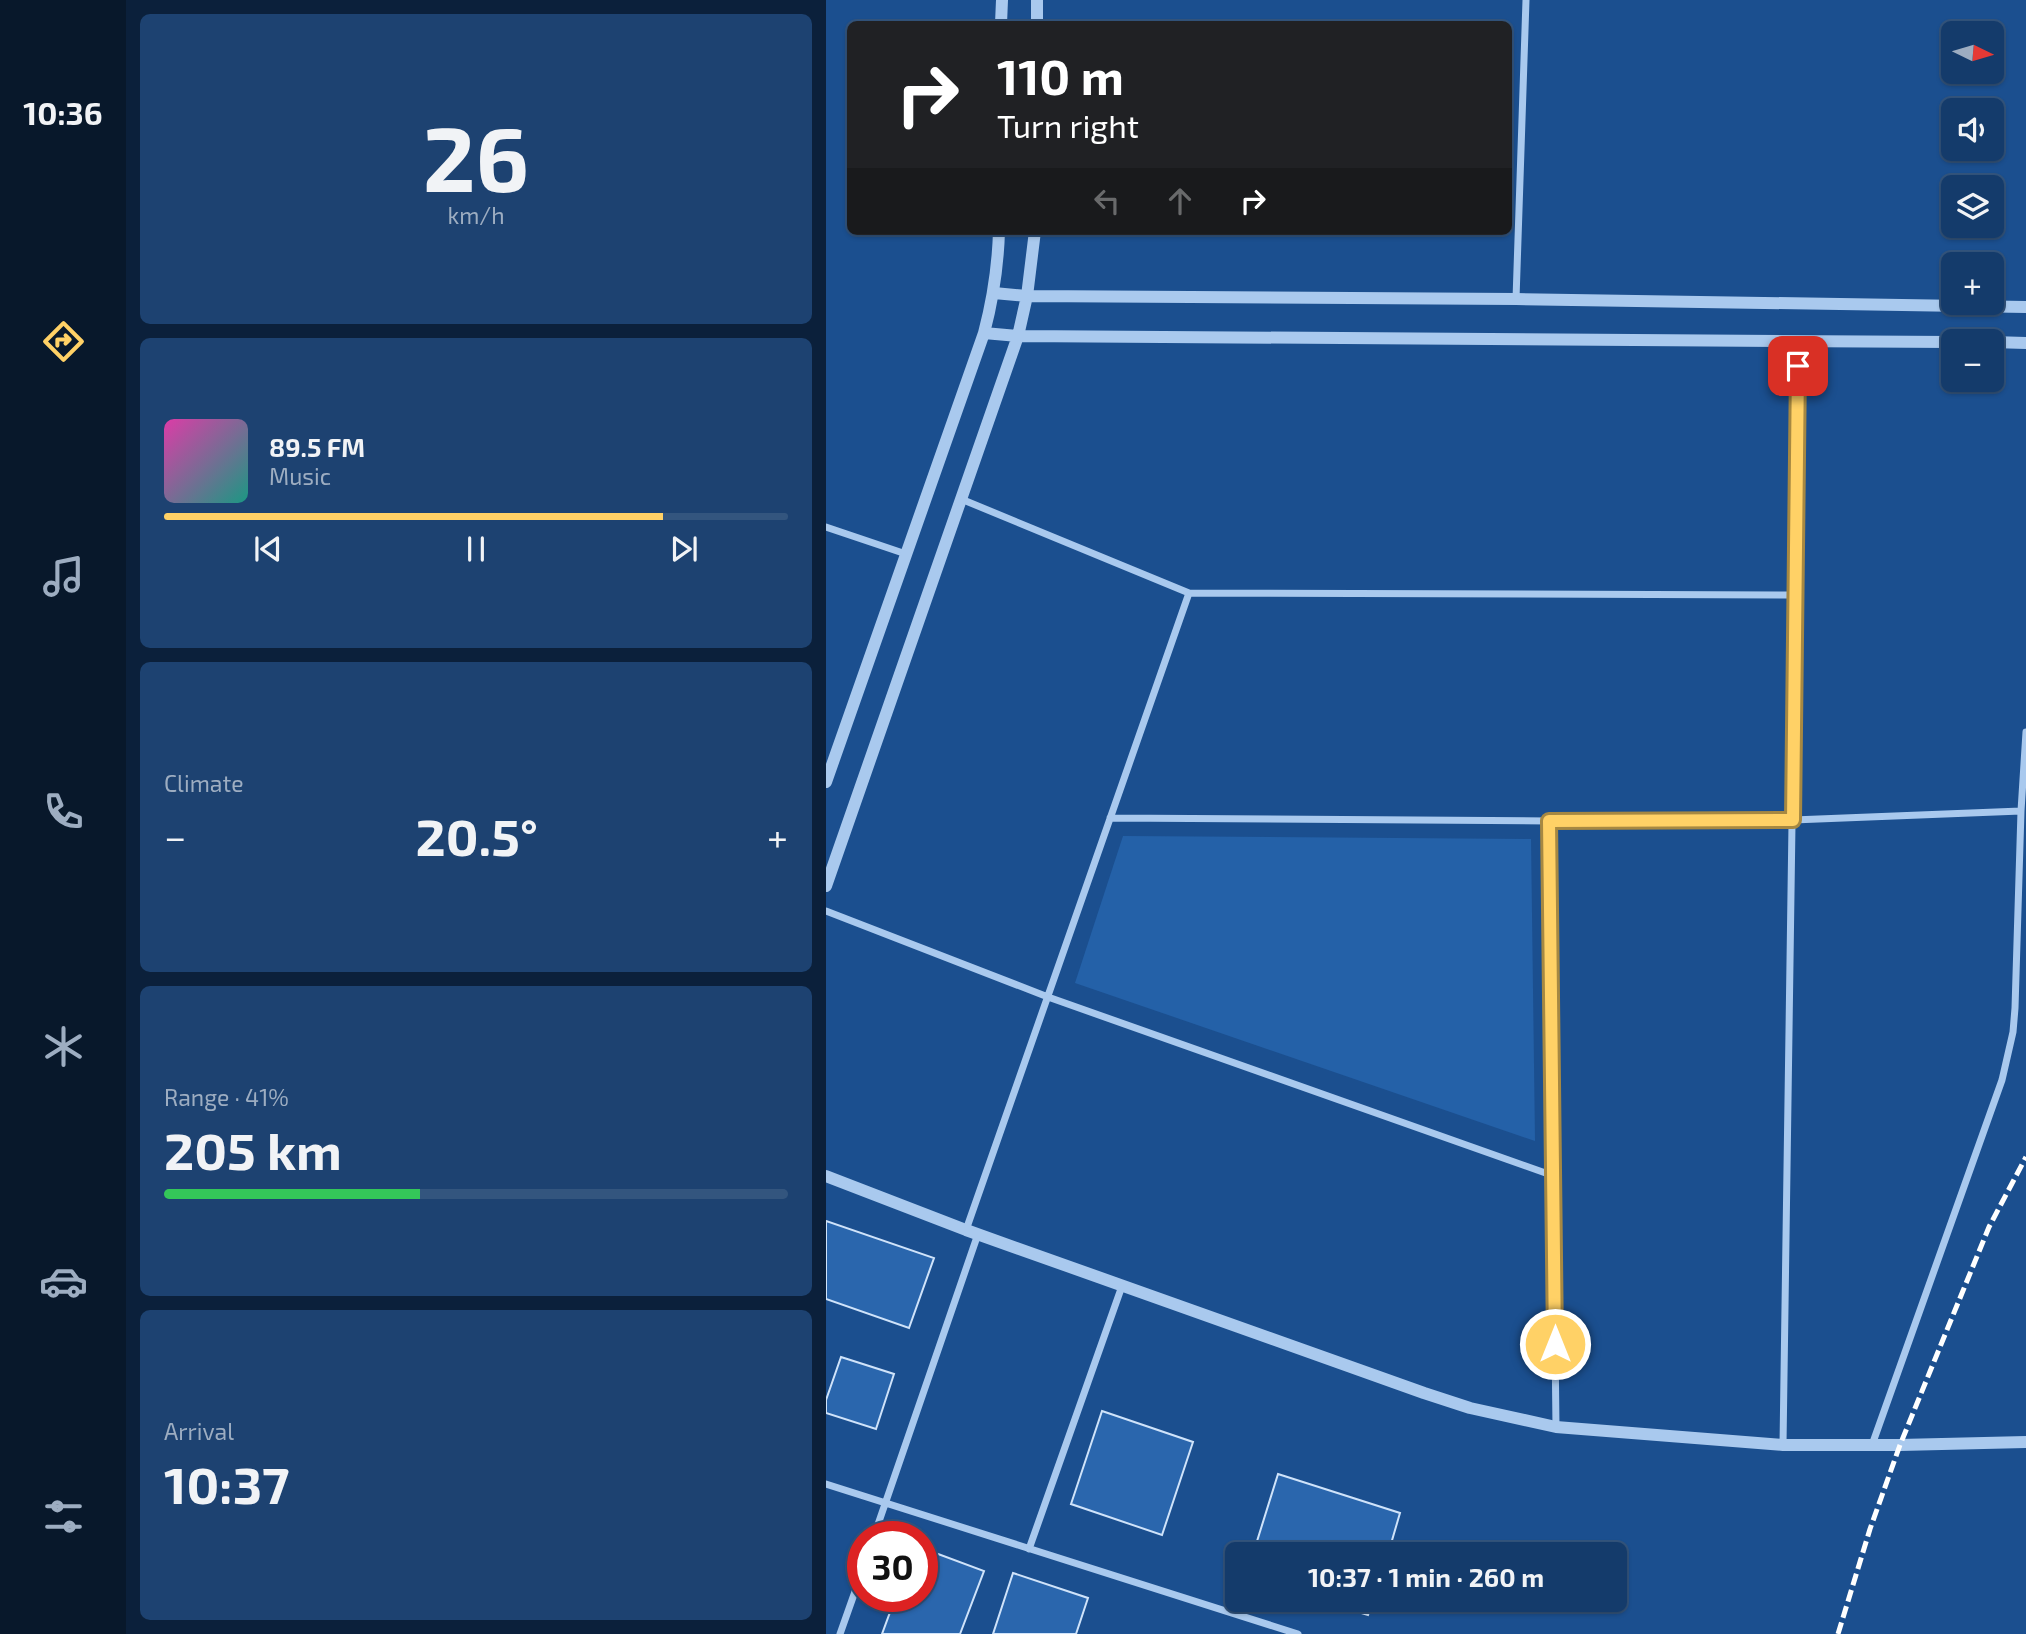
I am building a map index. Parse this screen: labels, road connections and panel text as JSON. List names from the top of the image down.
{
  "north": "right",
  "page": {
    "tabs": "10:36",
    "tile": [
      ["26", "km/h"],
      "Climate",
      ["Range · 41%", "205 km"],
      ["Arrival", "10:37"]
    ],
    "map_buttons": ["+", "−"],
    "turn": ["110 m", "Turn right"],
    "song": ["89.5 FM", "Music"],
    "heat": ["−", "20.5°", "+"],
    "limit": "30",
    "trip": "10:37 · 1 min · 260 m"
  }
}
